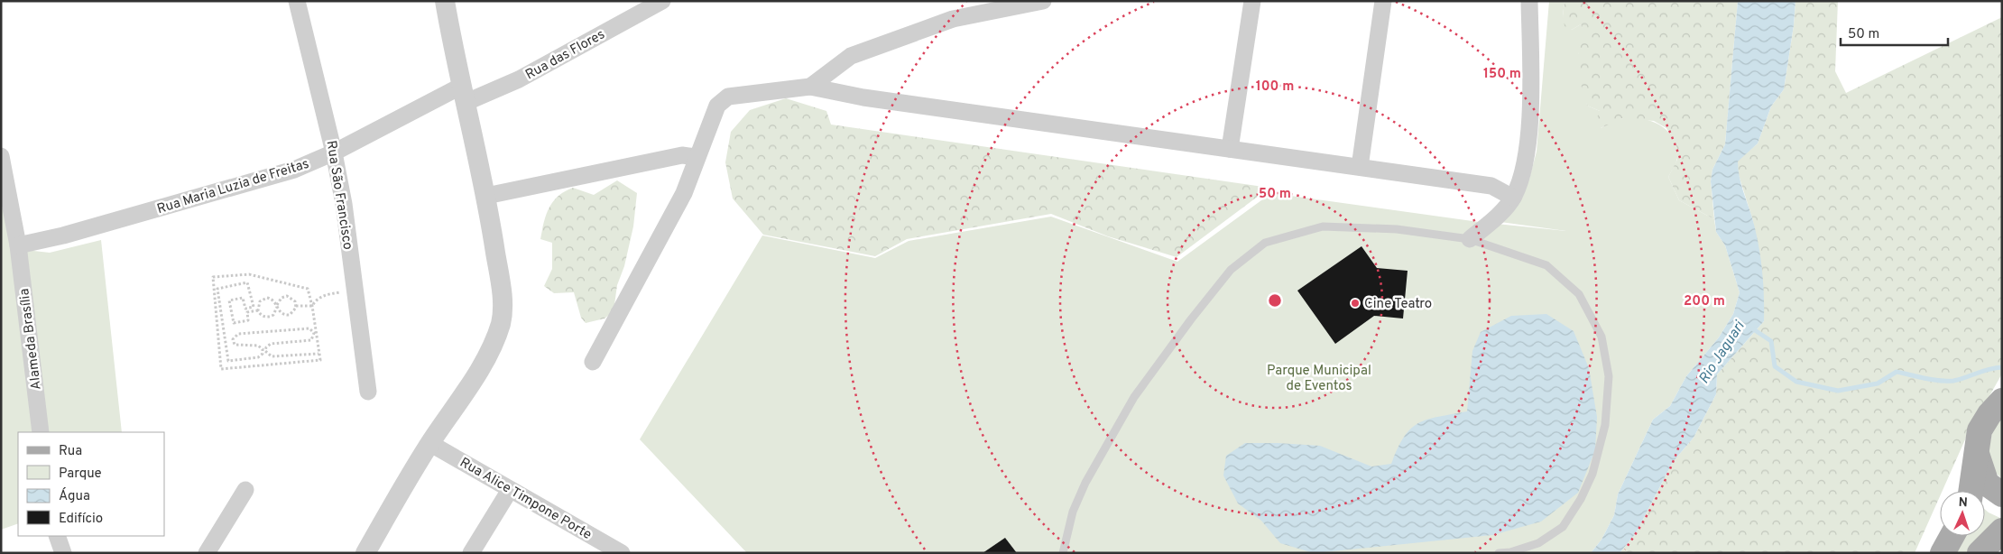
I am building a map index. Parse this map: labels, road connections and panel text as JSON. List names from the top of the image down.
{
  "streets": {
    "street": [
      "Rua das Flores",
      "Rua Maria Luzia de Freitas",
      "Rua São Francisco",
      "Alameda Brasília",
      "Rua Alice Timpone Porte"
    ]
  },
  "crossings": [
    ["Rua das Flores", "Rua Maria Luzia de Freitas"],
    ["Rua Maria Luzia de Freitas", "Rua São Francisco"],
    ["Rua Maria Luzia de Freitas", "Alameda Brasília"]
  ],
  "water": ["Rio Jaguari"],
  "parks": ["Parque Municipal de Eventos"],
  "places": ["Cine Teatro"],
  "legend": [
    "Rua",
    "Parque",
    "Água",
    "Edifício"
  ],
  "scale_bar": "50 m",
  "north": "top",
  "rings": [
    "150 m",
    "100 m",
    "50 m",
    "200 m"
  ]
}
